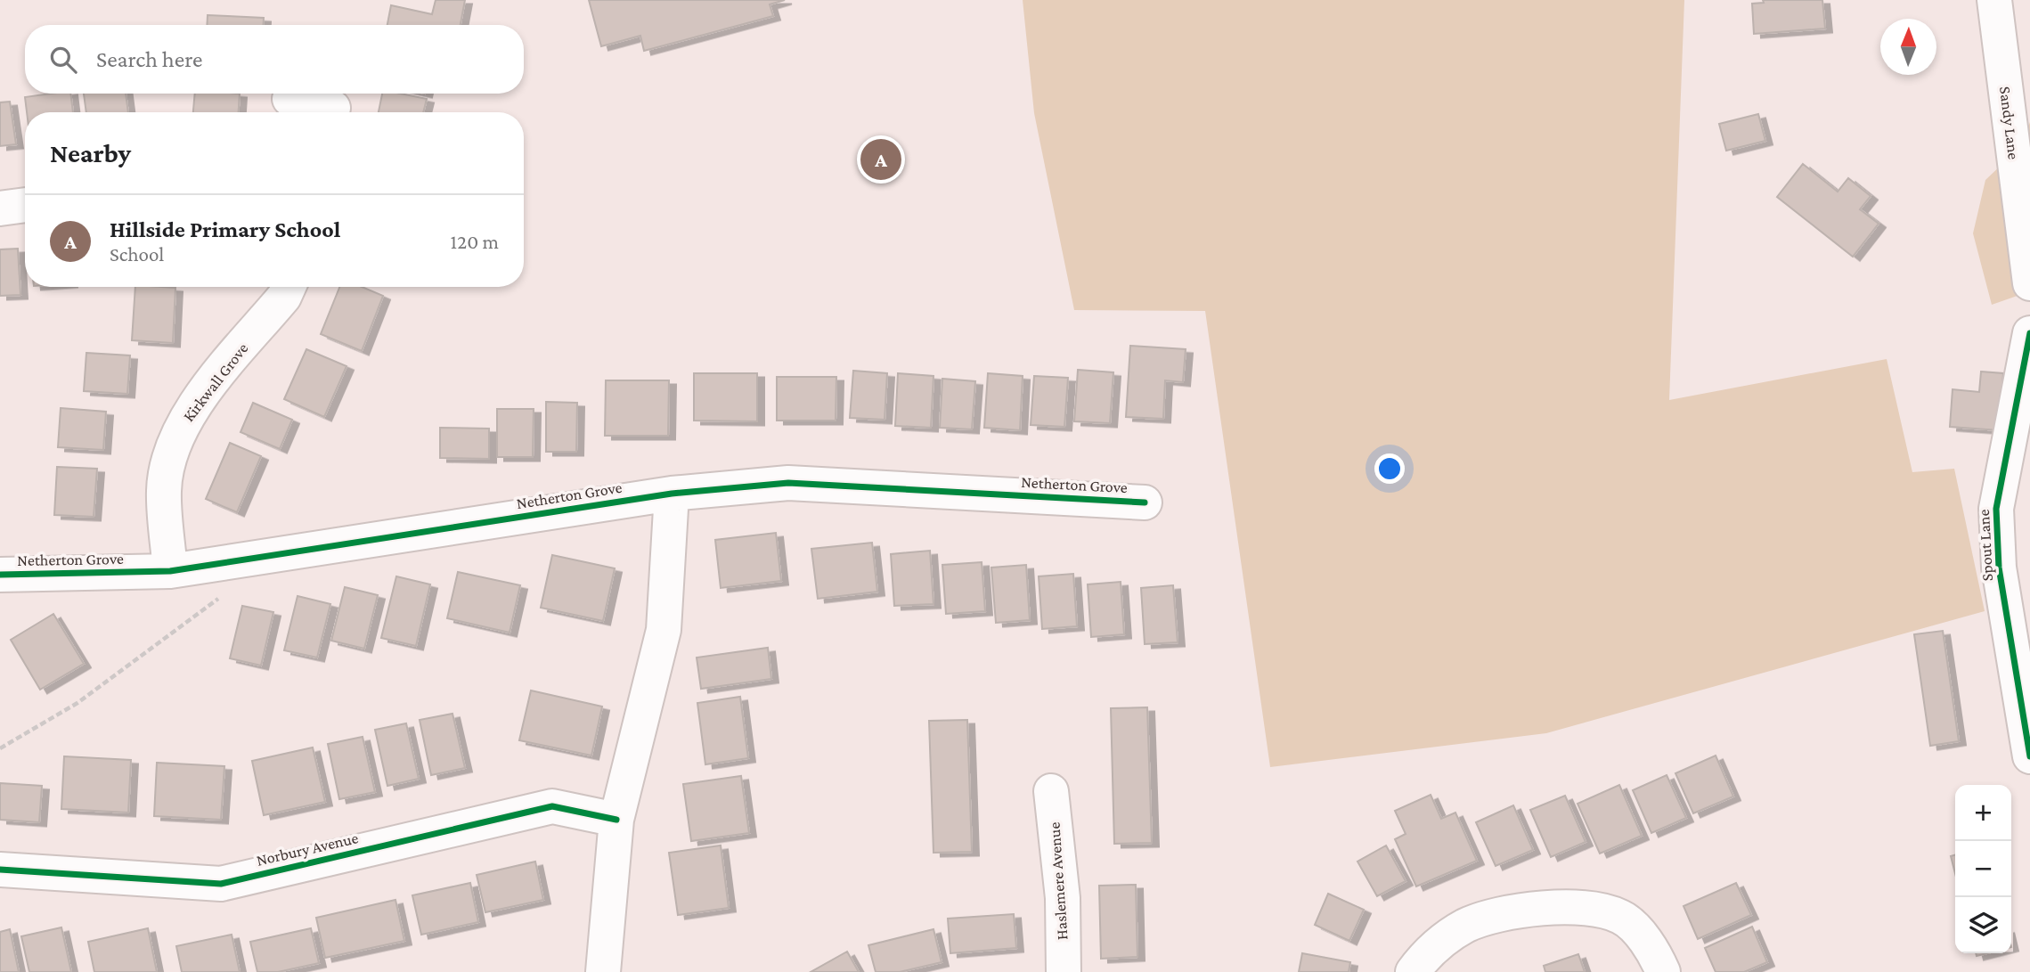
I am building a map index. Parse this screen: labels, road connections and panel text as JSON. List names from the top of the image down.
{
  "streets": {
    "street": [
      "Sandy Lane",
      "Kirkwall Grove",
      "Netherton Grove",
      "Spout Lane",
      "Norbury Avenue",
      "Haslemere Avenue"
    ]
  },
  "crossings": [
    ["Kirkwall Grove", "Netherton Grove"]
  ],
  "north": "top",
  "page": {
    "search": "Search here",
    "heading": "Nearby",
    "pins": "A",
    "list": [
      {
        "mark": "A",
        "name": "Hillside Primary School",
        "note": "School",
        "value": "120 m"
      }
    ],
    "map_buttons": ["+", "−"]
  }
}
